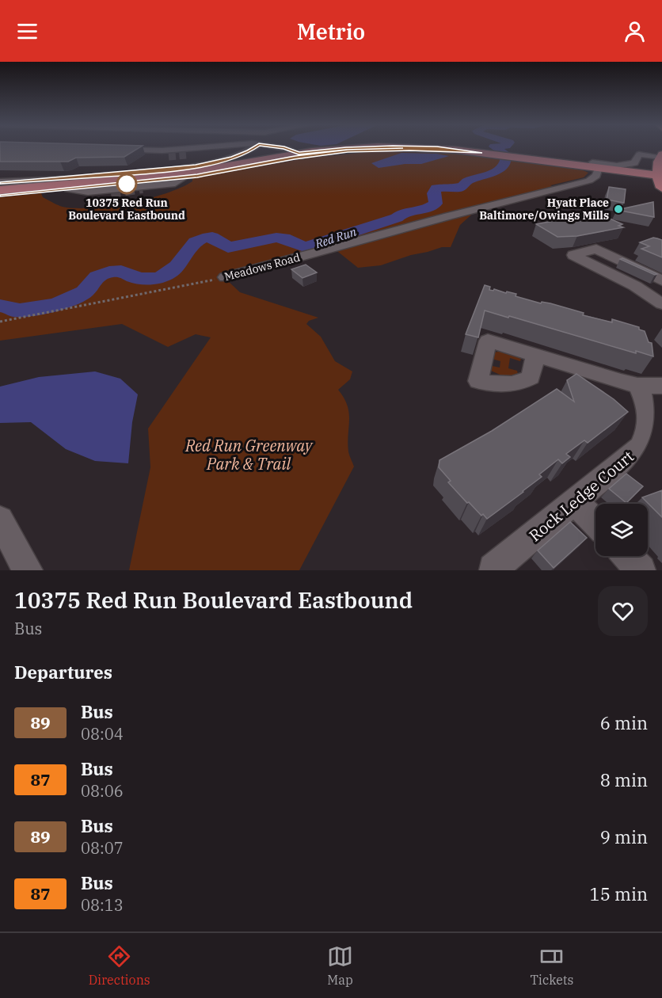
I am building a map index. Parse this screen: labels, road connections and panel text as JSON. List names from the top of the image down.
{
  "streets": {
    "street": ["Meadows Road", "Rock Ledge Court"]
  },
  "water": ["Red Run"],
  "parks": ["Red Run Greenway Park & Trail"],
  "places": ["10375 Red Run Boulevard Eastbound", "Hyatt Place Baltimore/Owings Mills"],
  "lines": ["bus line 89"],
  "page": {
    "header": "Metrio",
    "heading": [
      ["10375 Red Run Boulevard Eastbound", "Bus"],
      "Departures"
    ],
    "list": [
      {
        "mark": "89",
        "name": "Bus",
        "note": "08:04",
        "value": "6 min"
      },
      {
        "mark": "87",
        "name": "Bus",
        "note": "08:06",
        "value": "8 min"
      },
      {
        "mark": "89",
        "name": "Bus",
        "note": "08:07",
        "value": "9 min"
      },
      {
        "mark": "87",
        "name": "Bus",
        "note": "08:13",
        "value": "15 min"
      }
    ],
    "tabs": ["Directions", "Map", "Tickets"]
  }
}
